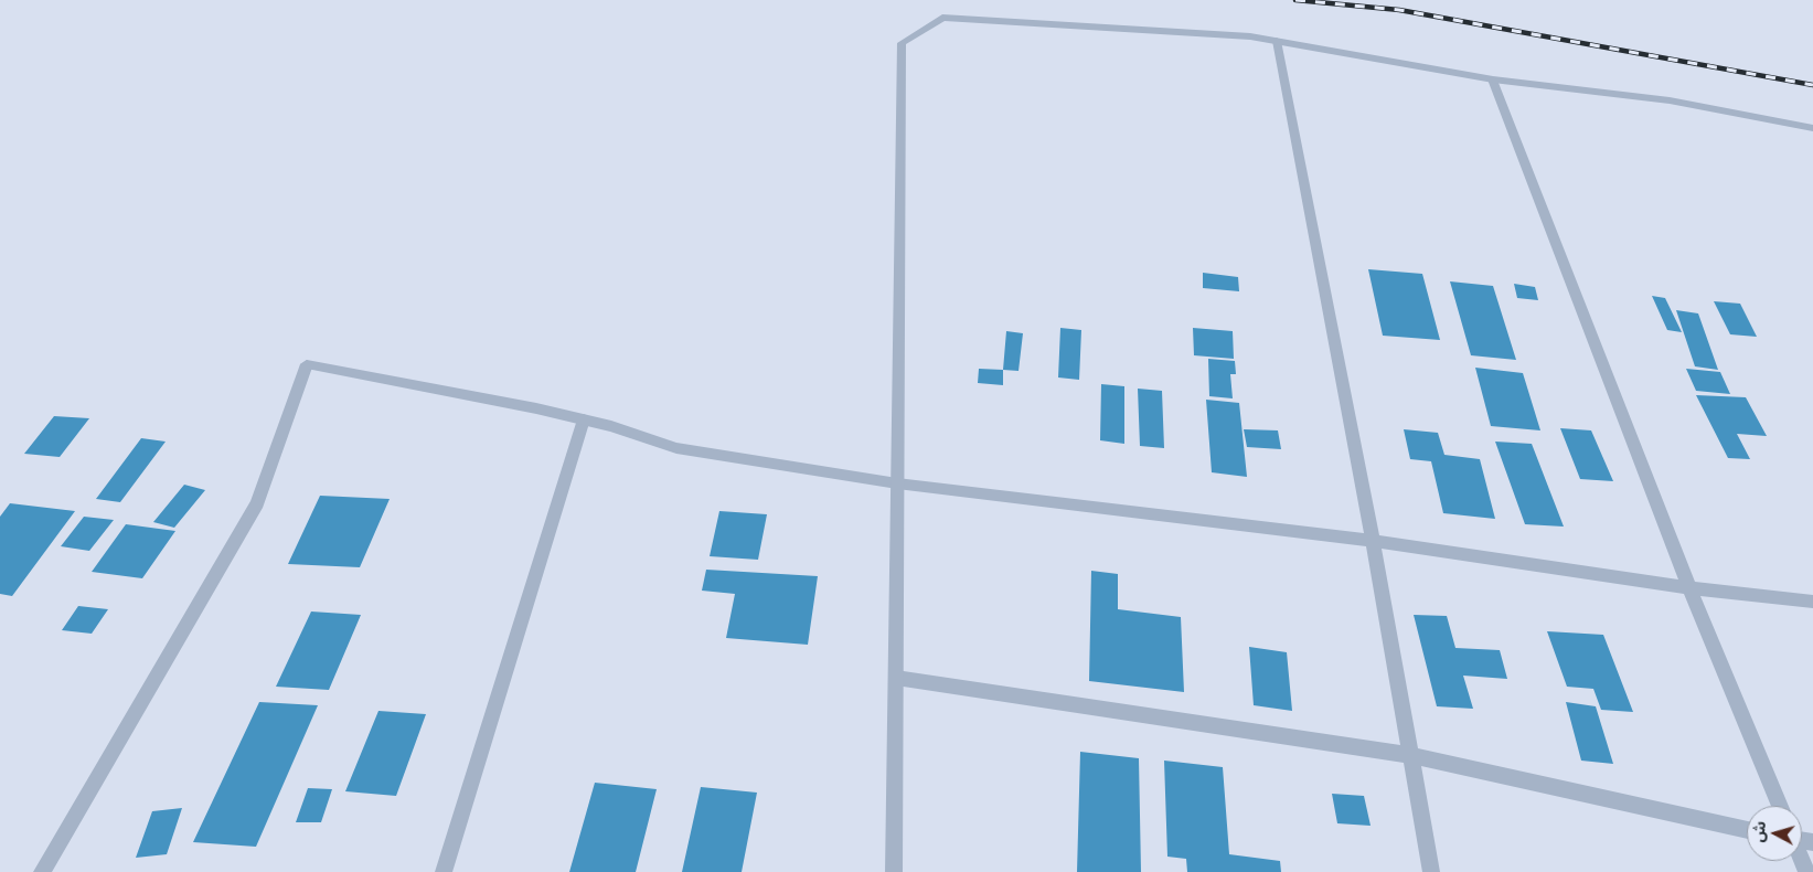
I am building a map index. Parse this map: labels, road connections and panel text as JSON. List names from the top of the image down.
{
  "north": "left"
}
